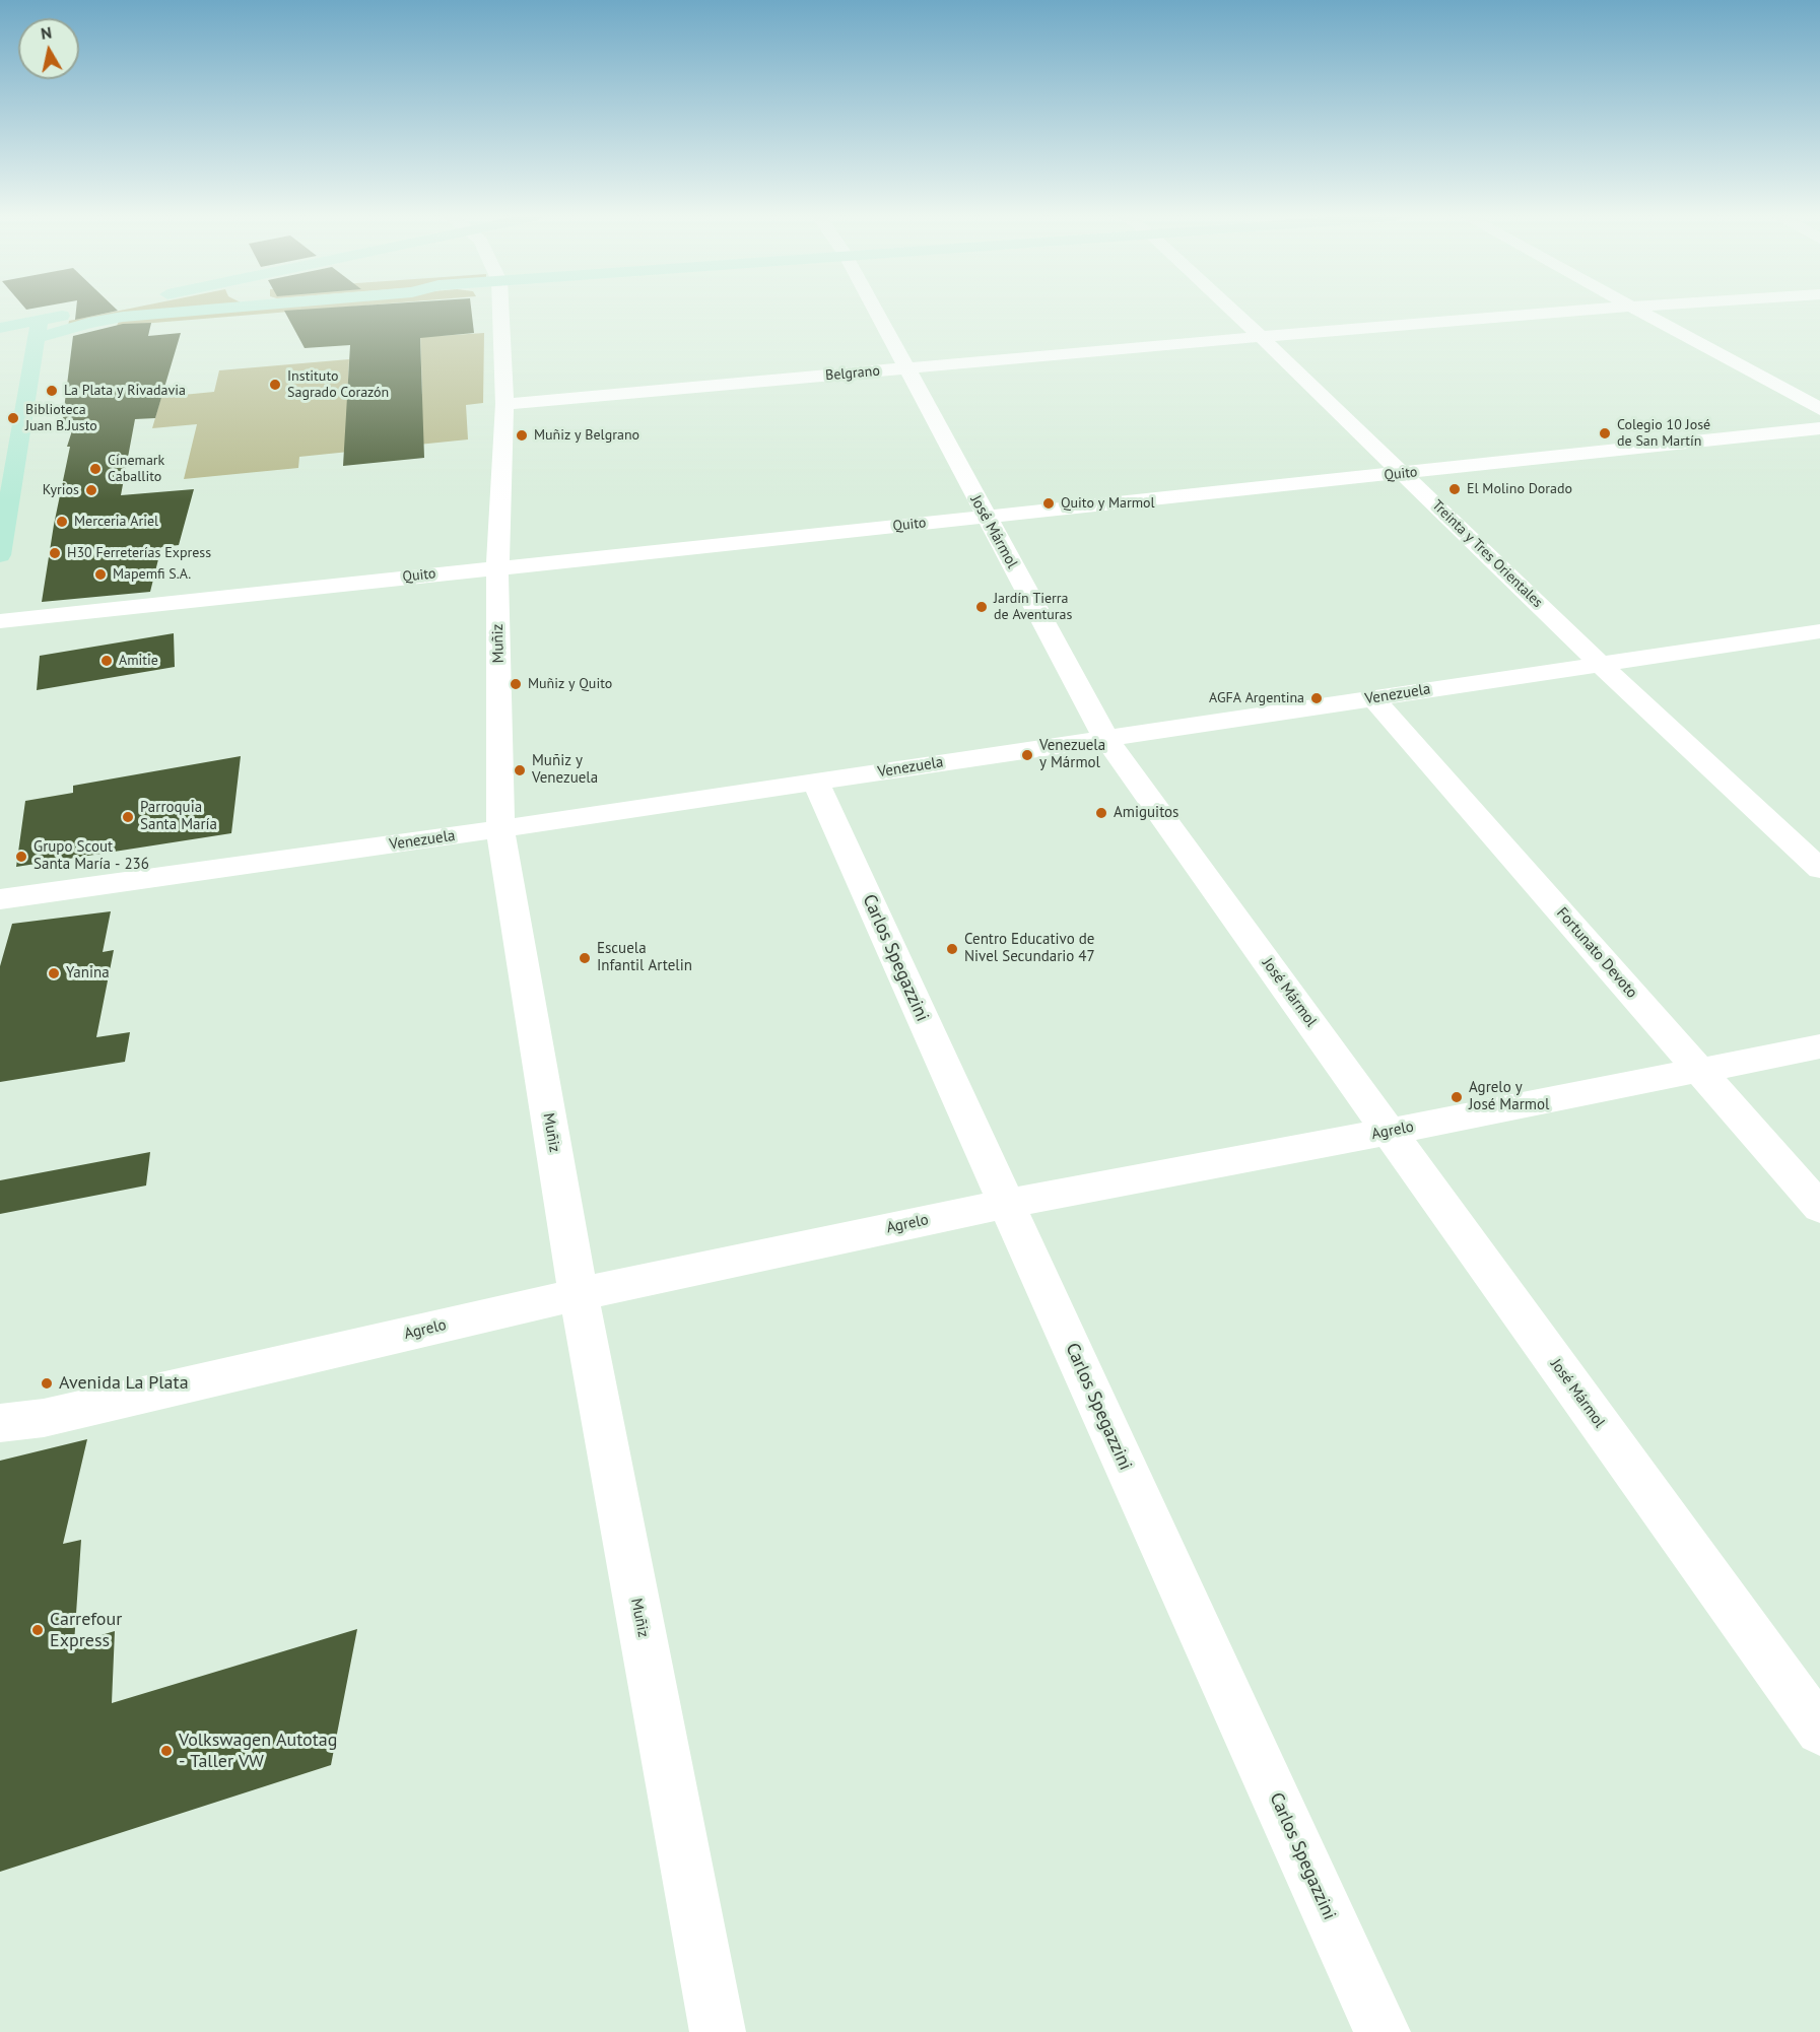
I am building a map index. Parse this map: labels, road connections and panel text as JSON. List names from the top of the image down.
{
  "streets": {
    "street": [
      "Belgrano",
      "Quito",
      "José Mármol",
      "Treinta y Tres Orientales",
      "Muñiz",
      "Venezuela",
      "Fortunato Devoto",
      "Carlos Spegazzini",
      "Agrelo"
    ]
  },
  "crossings": [
    ["Belgrano", "José Mármol"],
    ["Belgrano", "Treinta y Tres Orientales"],
    ["Belgrano", "Muñiz"],
    ["Quito", "José Mármol"],
    ["Quito", "Treinta y Tres Orientales"],
    ["Quito", "Muñiz"],
    ["José Mármol", "Venezuela"],
    ["José Mármol", "Agrelo"],
    ["Treinta y Tres Orientales", "Venezuela"],
    ["Muñiz", "Venezuela"],
    ["Muñiz", "Agrelo"],
    ["Venezuela", "Fortunato Devoto"],
    ["Venezuela", "Carlos Spegazzini"],
    ["Fortunato Devoto", "Agrelo"],
    ["Carlos Spegazzini", "Agrelo"]
  ],
  "places": [
    "Instituto Sagrado Corazón",
    "La Plata y Rivadavia",
    "Biblioteca Juan B.Justo",
    "Colegio 10 José de San Martín",
    "Muñiz y Belgrano",
    "Cinemark Caballito",
    "El Molino Dorado",
    "Kyrios",
    "Quito y Marmol",
    "Merceria Ariel",
    "H30 Ferreterías Express",
    "Mapemfi S.A.",
    "Jardín Tierra de Aventuras",
    "Amitie",
    "Muñiz y Quito",
    "AGFA Argentina",
    "Venezuela y Mármol",
    "Muñiz y Venezuela",
    "Amiguitos",
    "Parroquia Santa María",
    "Grupo Scout Santa María - 236",
    "Centro Educativo de Nivel Secundario 47",
    "Escuela Infantil Artelin",
    "Yanina",
    "Agrelo y José Marmol",
    "Avenida La Plata",
    "Carrefour Express",
    "Volkswagen Autotag - Taller VW"
  ],
  "north": "top"
}
